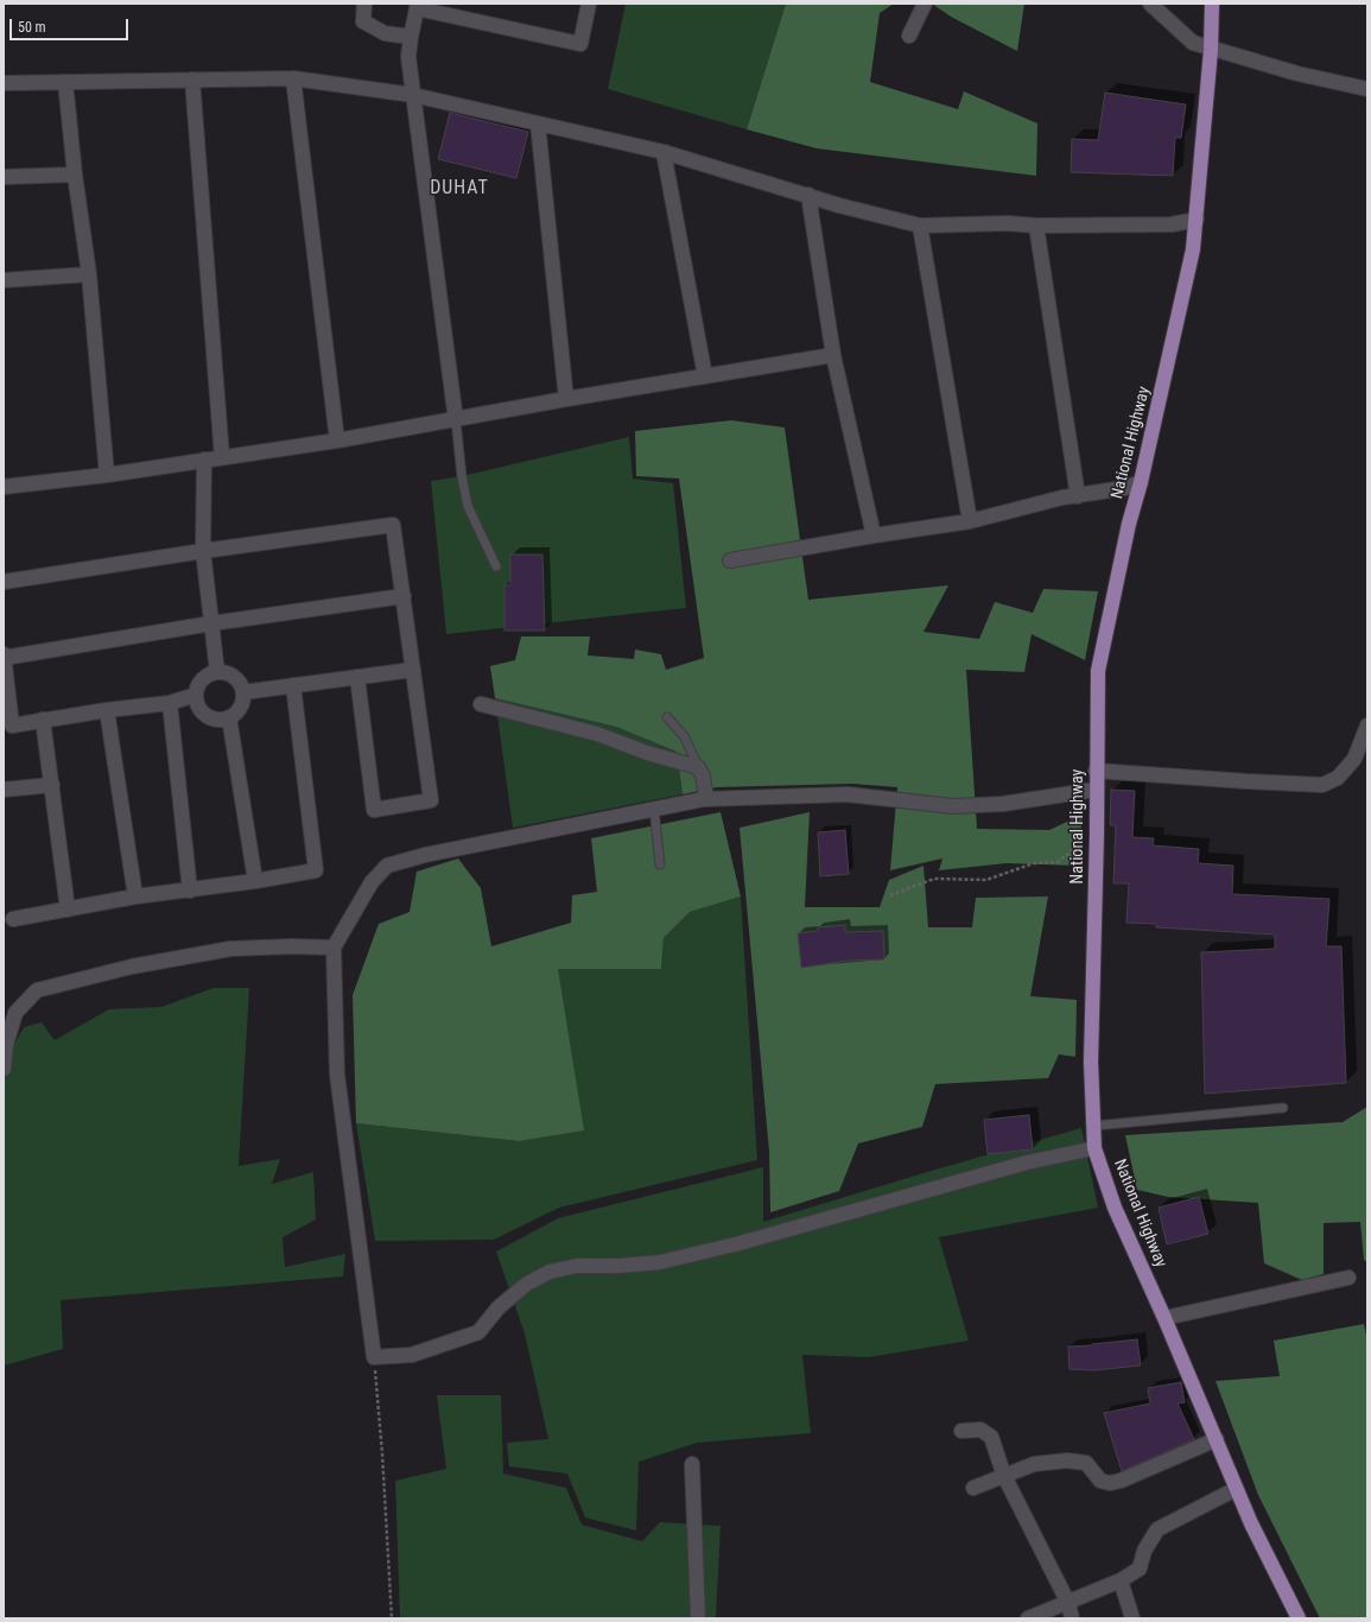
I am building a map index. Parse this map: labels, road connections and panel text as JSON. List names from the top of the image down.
{
  "streets": {
    "main road": ["National Highway"]
  },
  "districts": ["DUHAT"],
  "scale_bar": "50 m"
}
